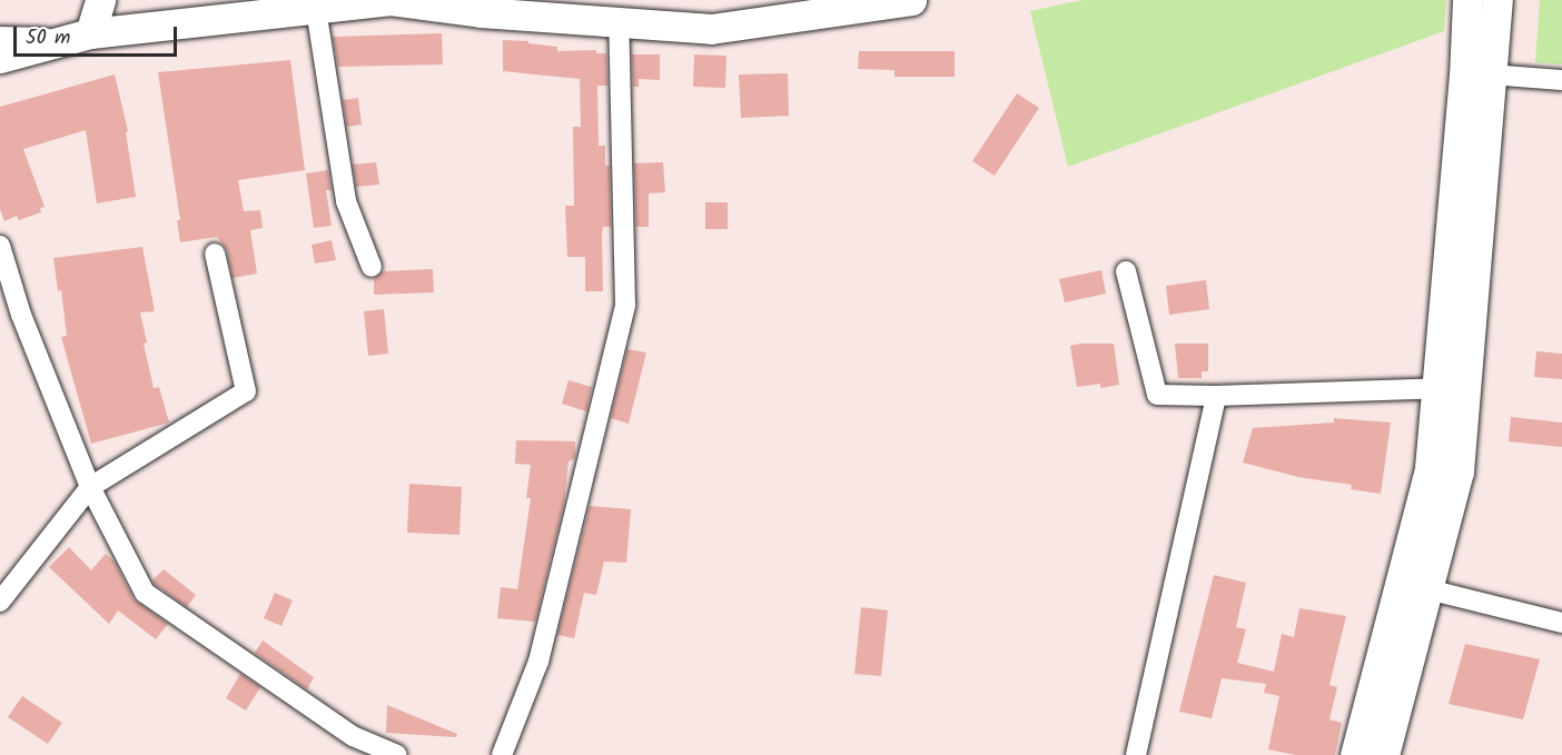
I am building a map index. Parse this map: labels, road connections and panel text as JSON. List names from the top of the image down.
{
  "scale_bar": "50 m"
}
